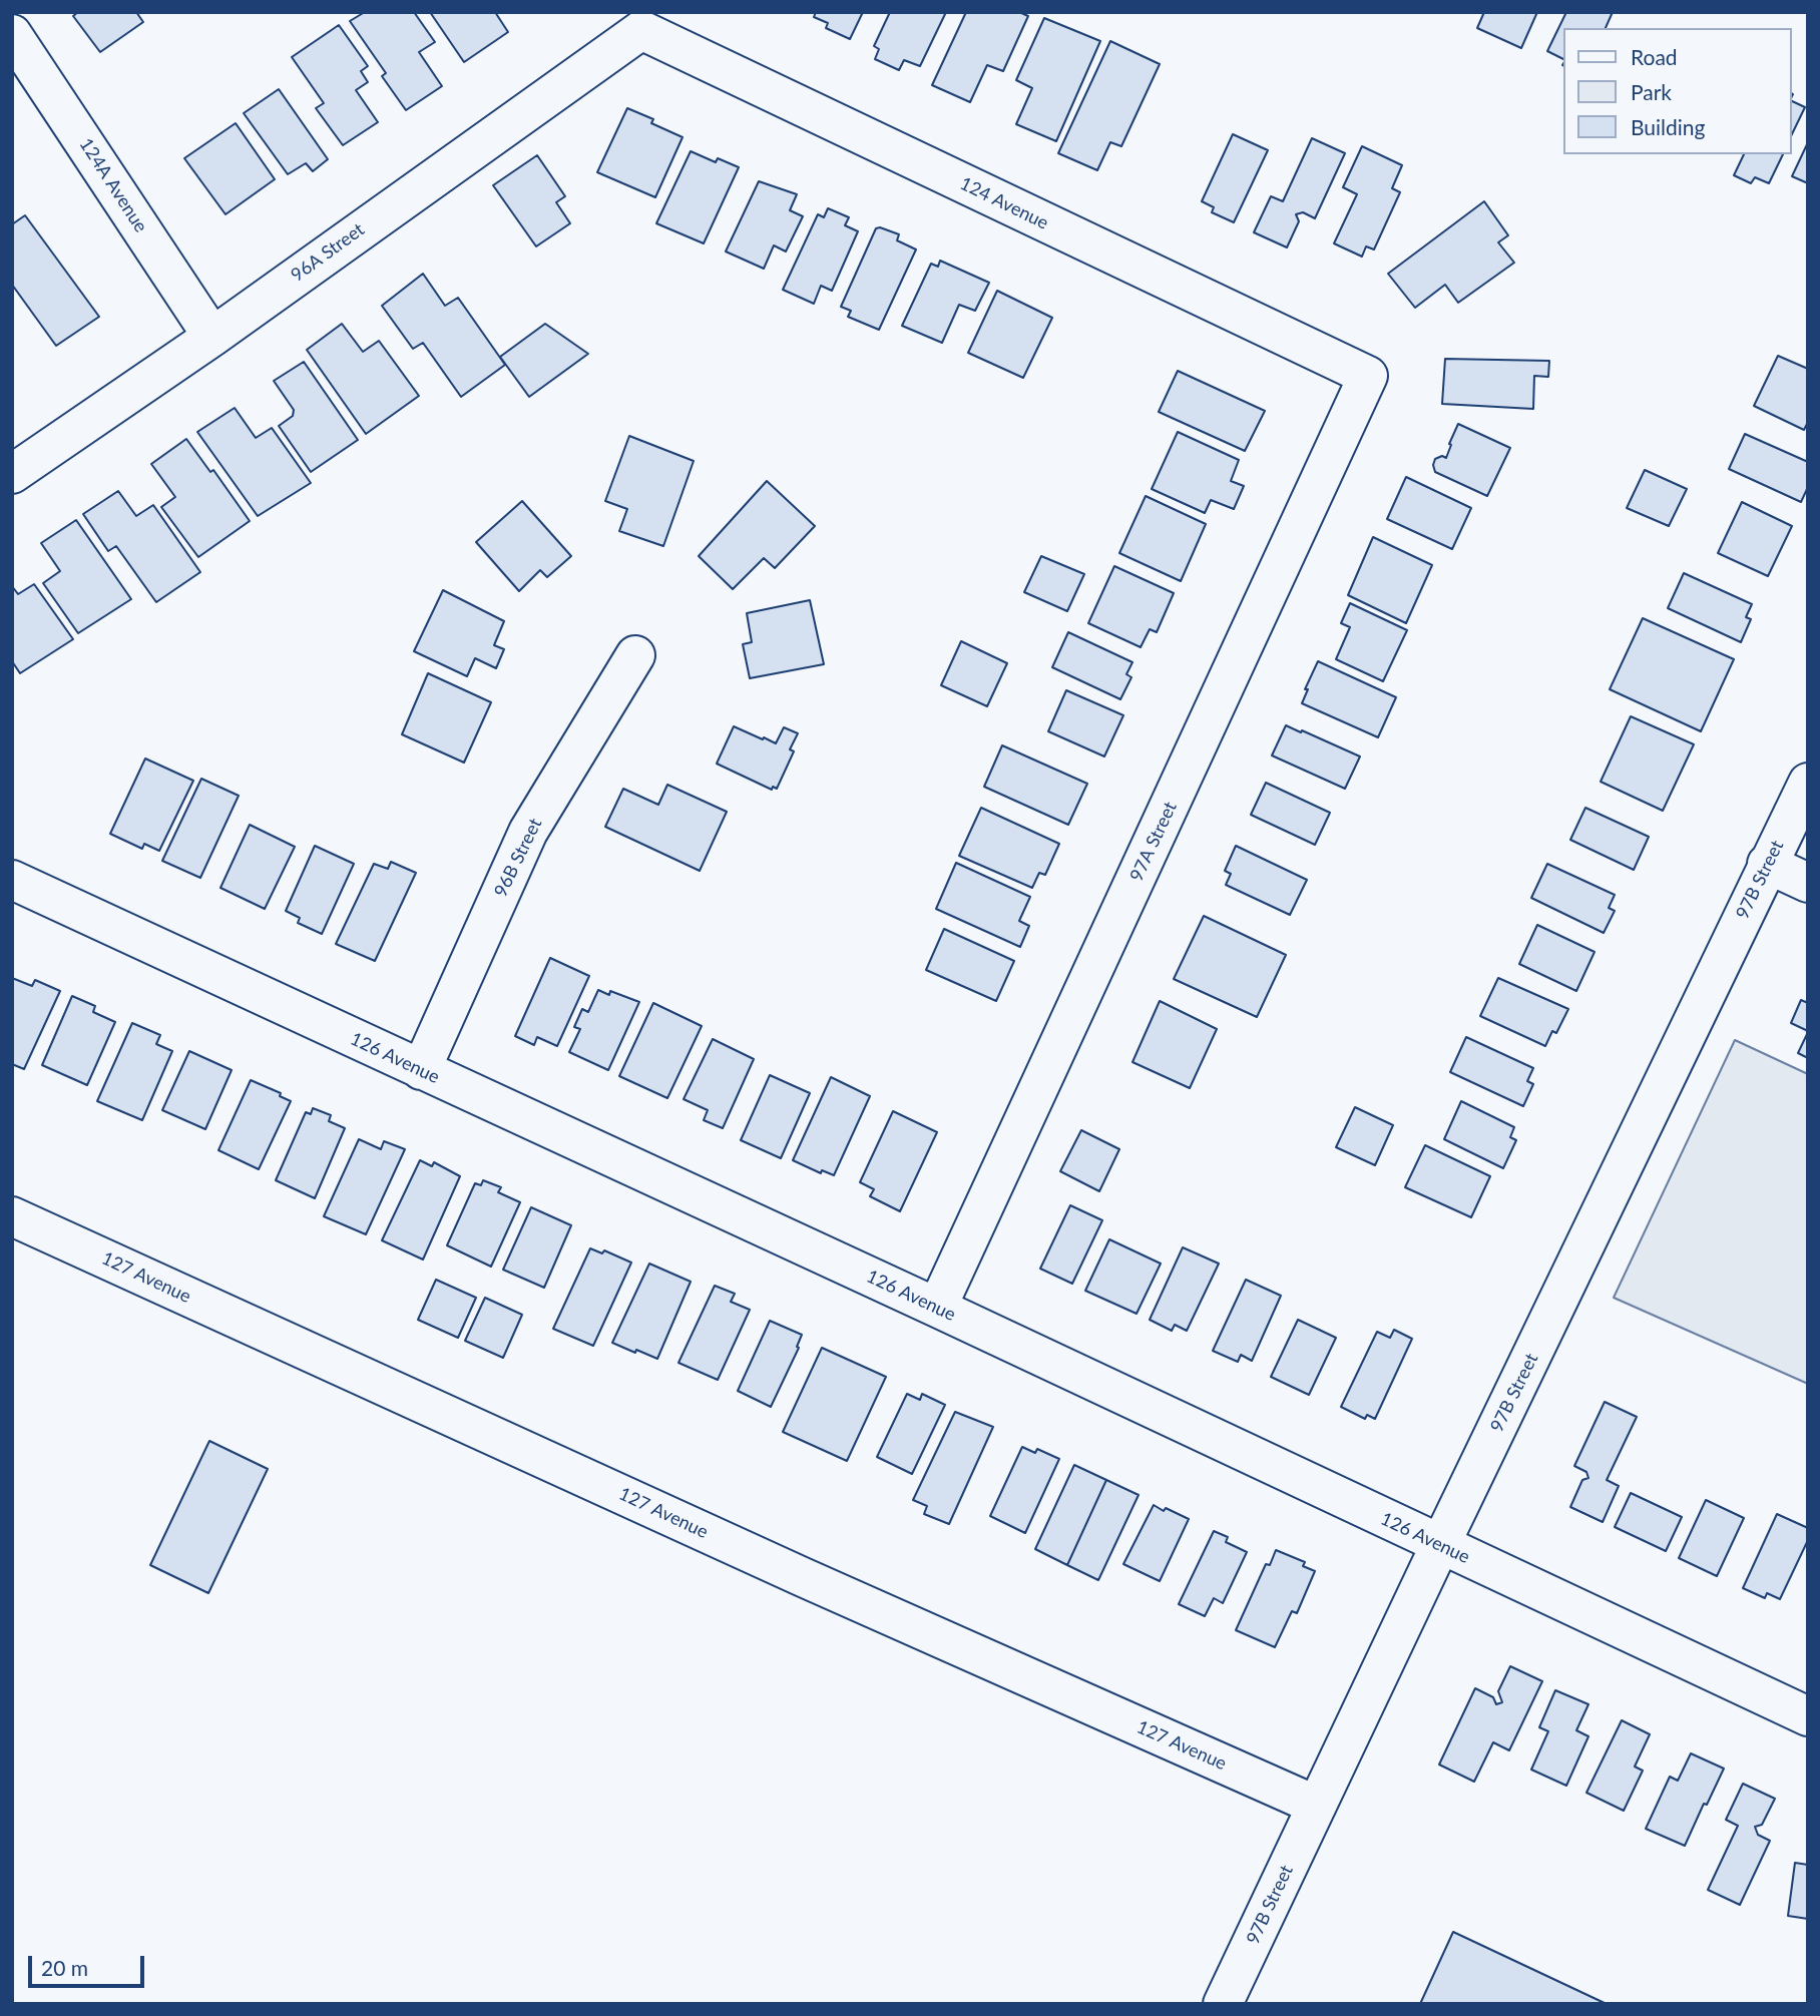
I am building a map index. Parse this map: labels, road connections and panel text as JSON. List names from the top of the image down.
{
  "streets": {
    "street": [
      "124A Avenue",
      "124 Avenue",
      "96A Street",
      "97A Street",
      "96B Street",
      "97B Street",
      "126 Avenue",
      "127 Avenue"
    ]
  },
  "crossings": [
    ["124A Avenue", "96A Street"],
    ["124 Avenue", "96A Street"],
    ["124 Avenue", "97A Street"],
    ["97A Street", "126 Avenue"],
    ["96B Street", "126 Avenue"],
    ["97B Street", "126 Avenue"],
    ["97B Street", "127 Avenue"]
  ],
  "legend": ["Road", "Park", "Building"],
  "scale_bar": "20 m"
}
